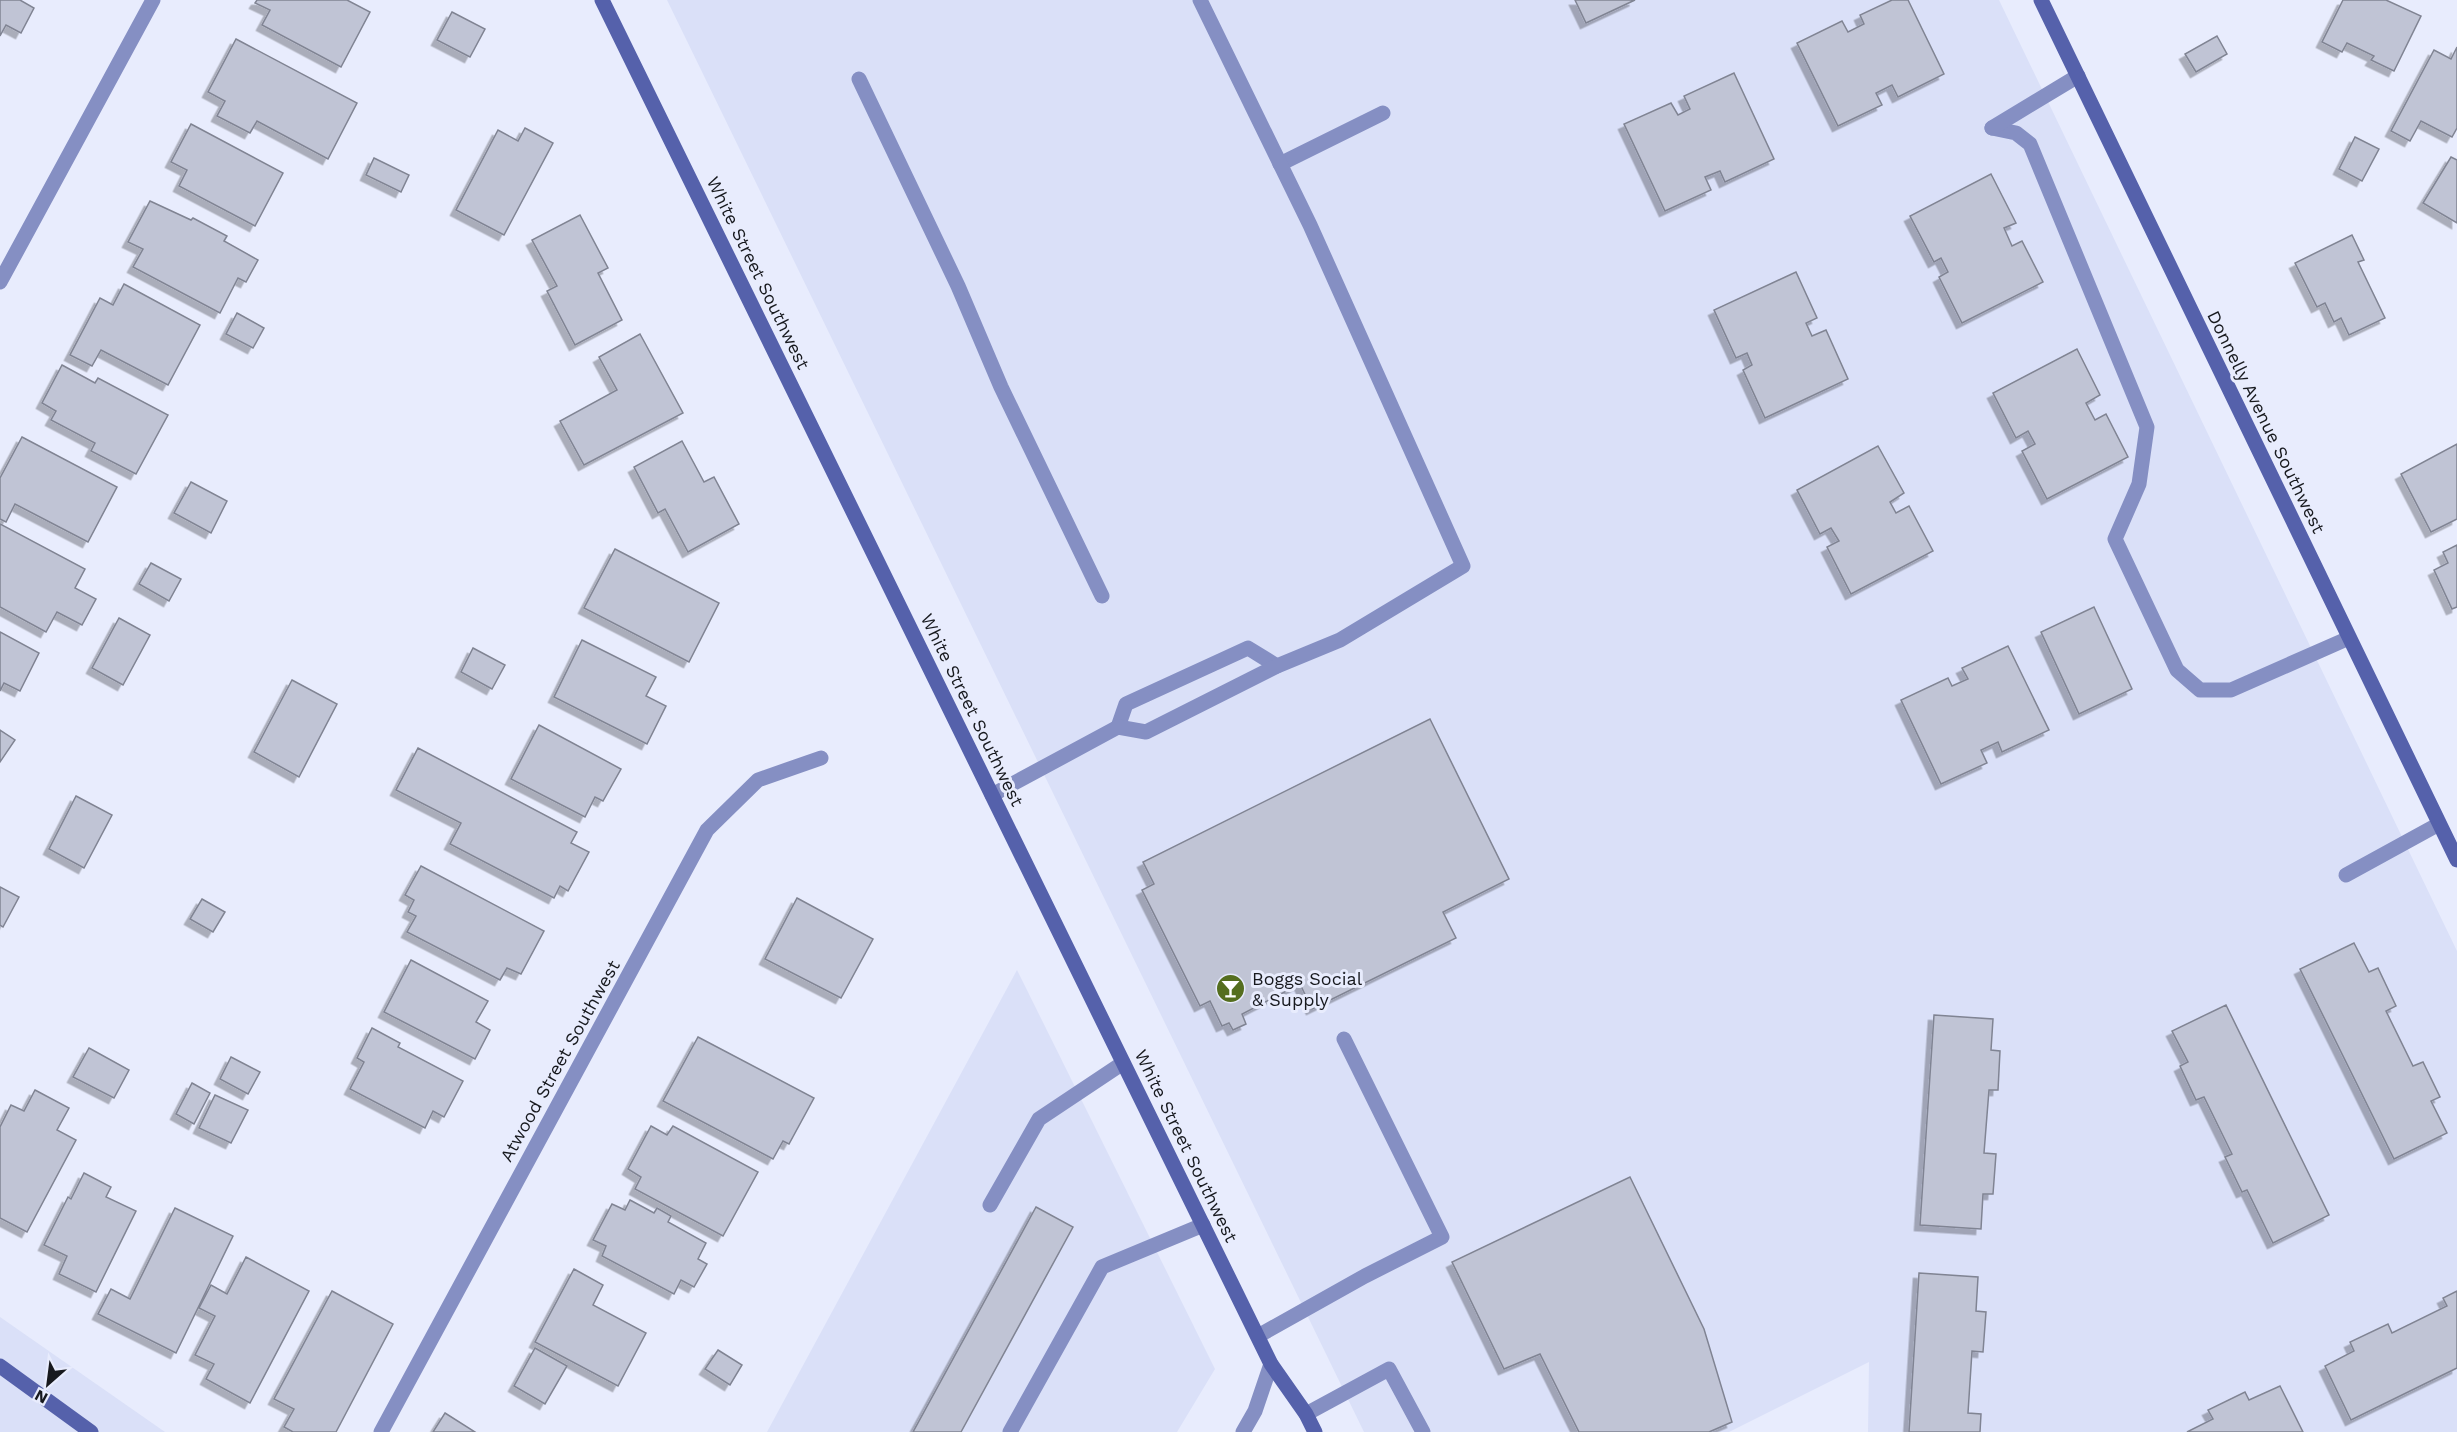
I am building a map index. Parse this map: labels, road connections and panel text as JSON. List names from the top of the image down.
{
  "streets": {
    "street": ["White Street Southwest", "Donnelly Avenue Southwest", "Atwood Street Southwest"]
  },
  "places": {
    "bar": ["Boggs Social & Supply"]
  },
  "north": "bottom left"
}
